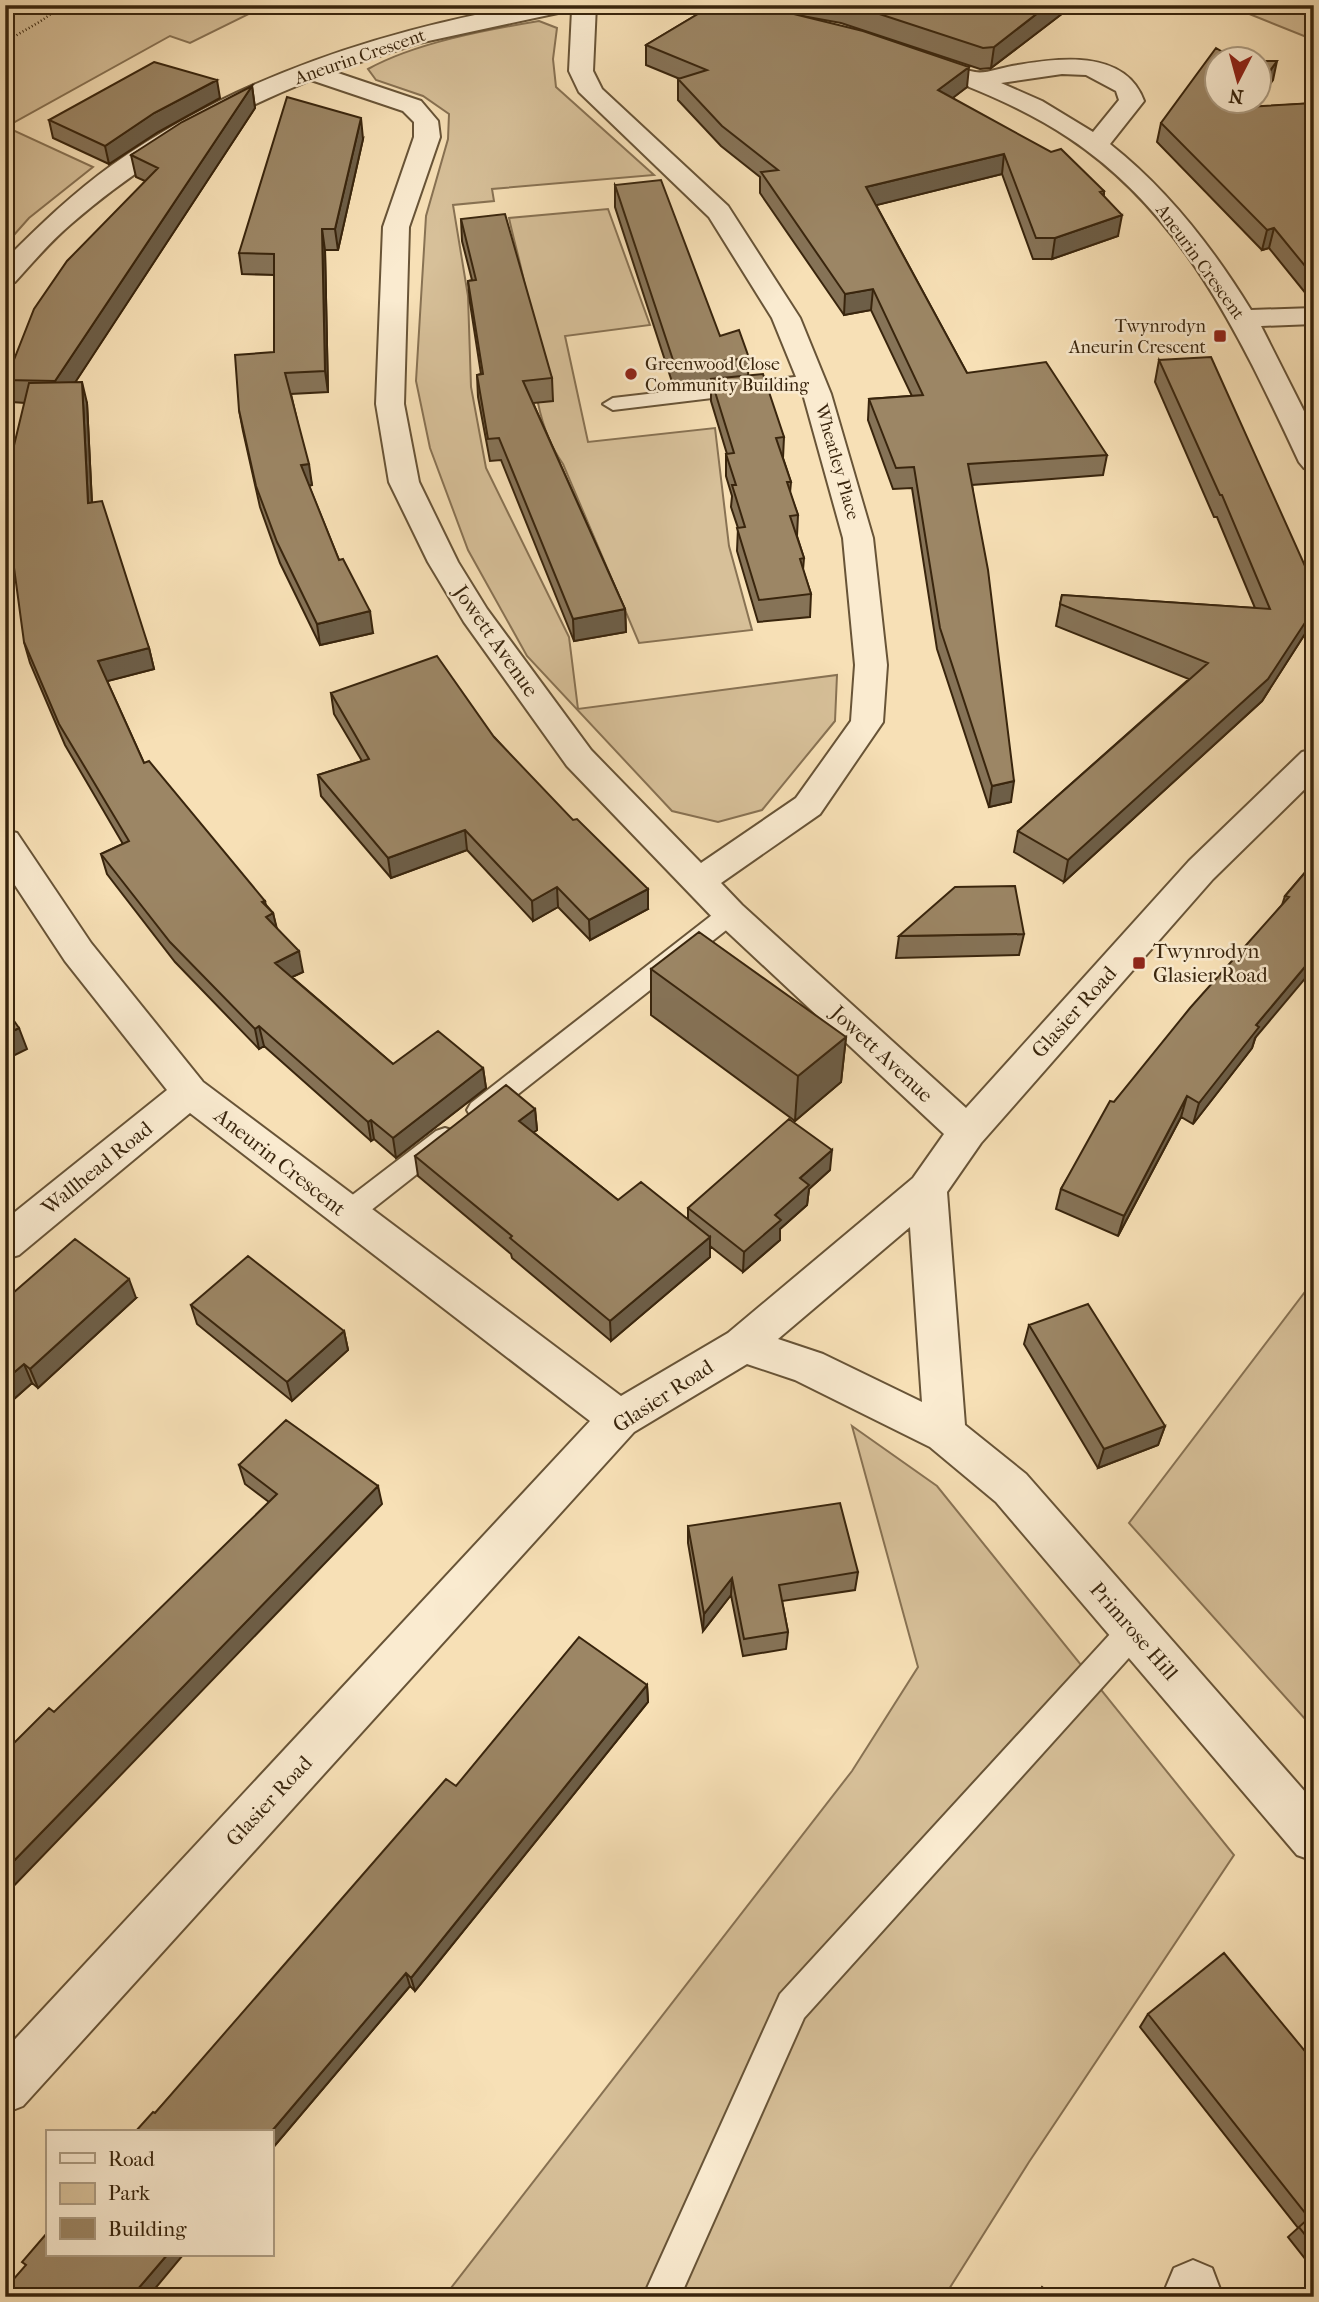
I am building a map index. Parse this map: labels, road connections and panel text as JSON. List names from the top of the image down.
{
  "streets": {
    "street": [
      "Aneurin Crescent",
      "Wheatley Place",
      "Jowett Avenue",
      "Glasier Road",
      "Wallhead Road",
      "Primrose Hill"
    ]
  },
  "crossings": [
    ["Aneurin Crescent", "Jowett Avenue"],
    ["Aneurin Crescent", "Glasier Road"],
    ["Aneurin Crescent", "Wallhead Road"],
    ["Wheatley Place", "Jowett Avenue"],
    ["Jowett Avenue", "Glasier Road"],
    ["Glasier Road", "Primrose Hill"]
  ],
  "places": {
    "transit": ["Twynrodyn Aneurin Crescent", "Twynrodyn Glasier Road"],
    "other": ["Greenwood Close Community Building"]
  },
  "legend": ["Road", "Park", "Building"],
  "north": "bottom"
}
